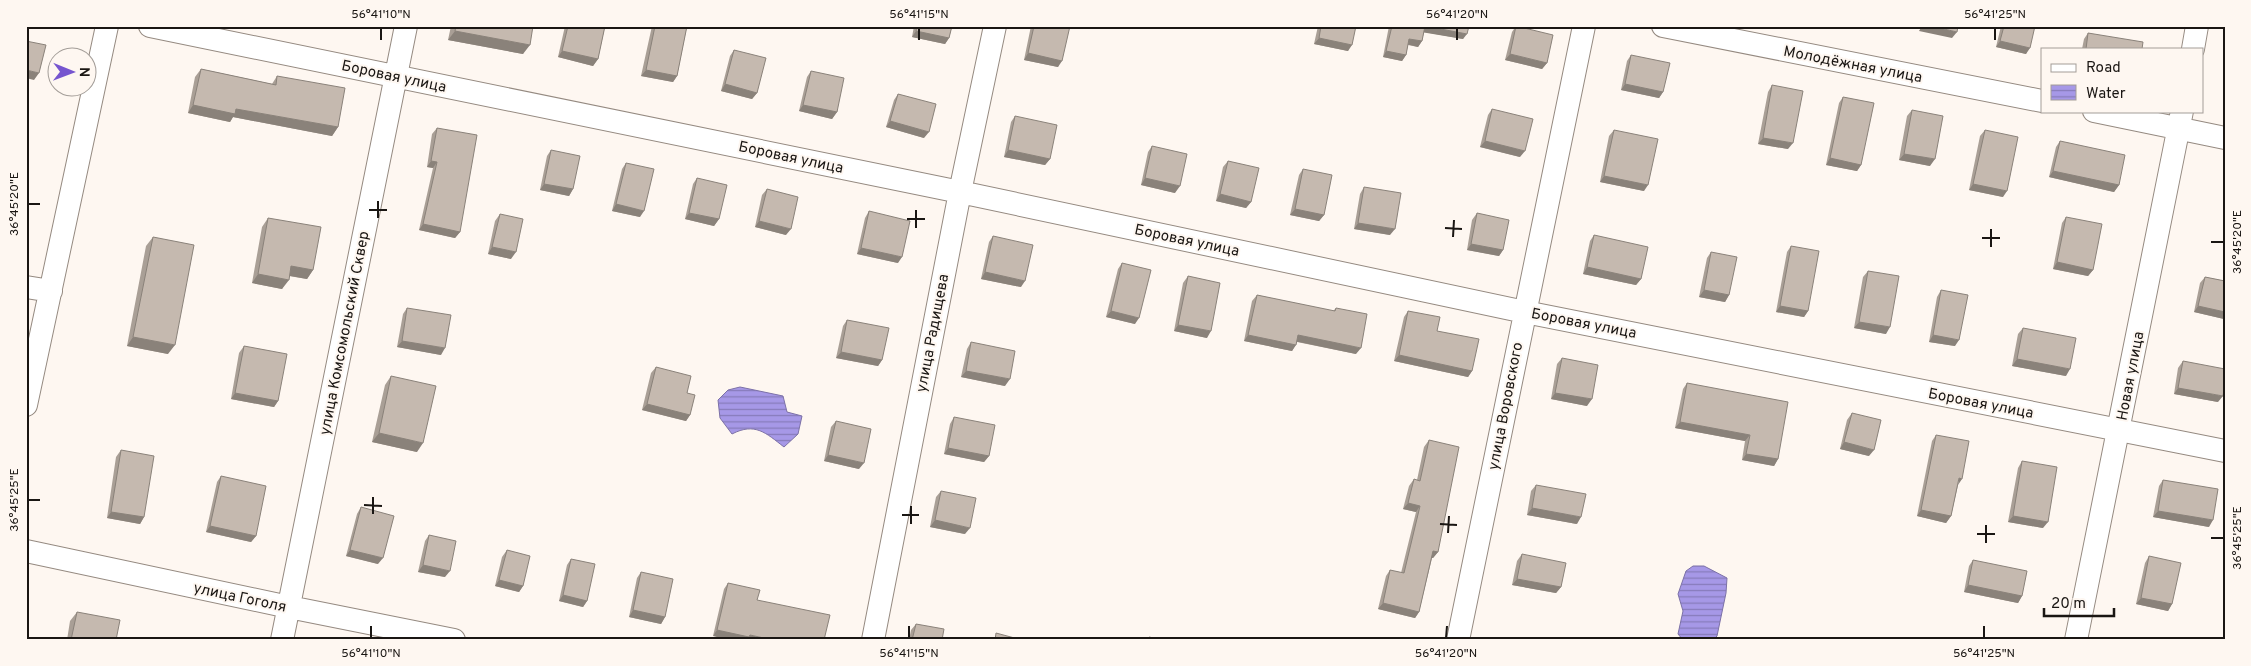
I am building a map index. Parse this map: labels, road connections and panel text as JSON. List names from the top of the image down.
{
  "streets": {
    "street": [
      "Молодёжная улица",
      "Боровая улица",
      "улица Комсомольский Сквер",
      "улица Радищева",
      "Новая улица",
      "улица Воровского",
      "улица Гоголя"
    ]
  },
  "crossings": [
    ["Боровая улица", "улица Комсомольский Сквер"],
    ["Боровая улица", "улица Радищева"],
    ["Боровая улица", "Новая улица"],
    ["Боровая улица", "улица Воровского"],
    ["улица Комсомольский Сквер", "улица Гоголя"]
  ],
  "legend": ["Road", "Water"],
  "scale_bar": "20 m",
  "north": "right",
  "coordinates": [
    "56°41'10\"N",
    "56°41'15\"N",
    "56°41'20\"N",
    "56°41'25\"N",
    "36°45'20\"E",
    "36°45'25\"E"
  ]
}
